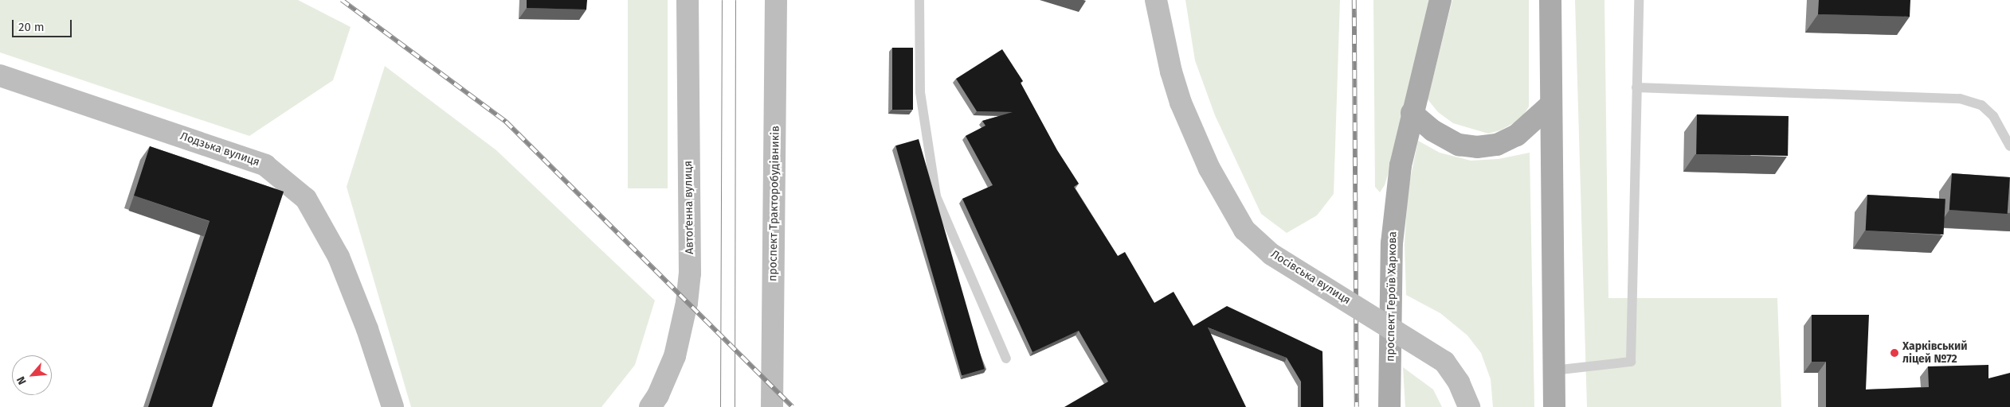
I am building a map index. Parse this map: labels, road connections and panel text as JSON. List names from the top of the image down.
{
  "streets": {
    "main road": ["проспект Героїв Харкова"],
    "street": [
      "Лодзька вулиця",
      "проспект Тракторобудівників",
      "Автоґенна вулиця",
      "Лосівська вулиця"
    ]
  },
  "places": ["Харківський ліцей №72"],
  "scale_bar": "20 m",
  "north": "bottom left"
}
